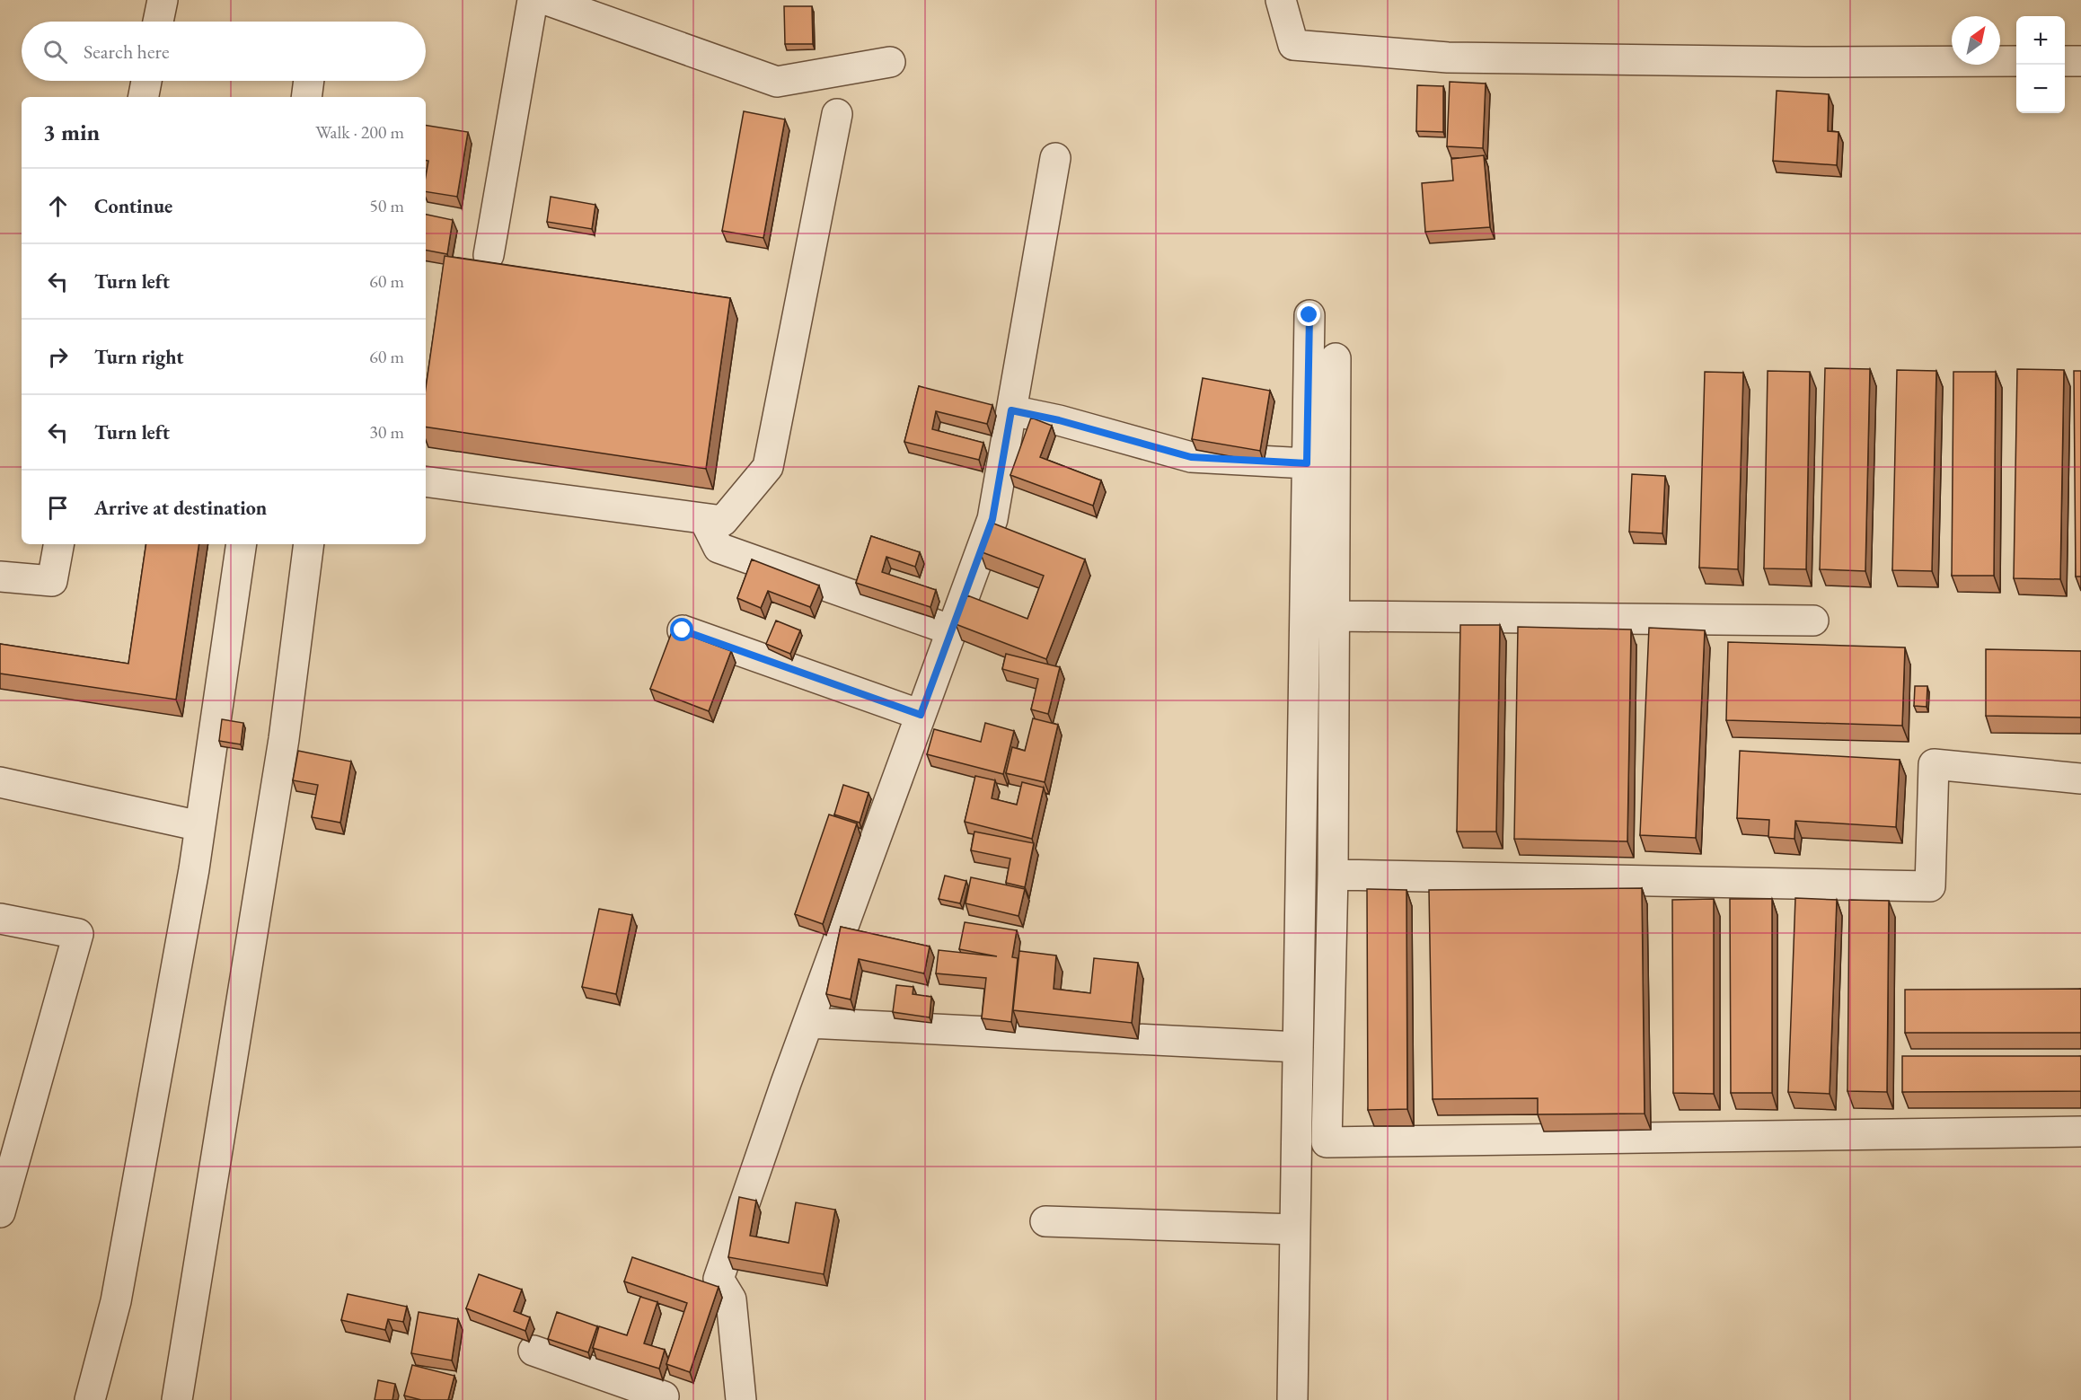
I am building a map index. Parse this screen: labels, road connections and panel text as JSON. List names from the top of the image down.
{
  "north": "top right",
  "page": {
    "map_buttons": ["+", "−"],
    "search": "Search here",
    "heading": ["3 min", "Walk · 200 m"],
    "list": [
      ["Continue", "50 m"],
      ["Turn left", "60 m"],
      ["Turn right", "60 m"],
      ["Turn left", "30 m"],
      "Arrive at destination"
    ]
  }
}
